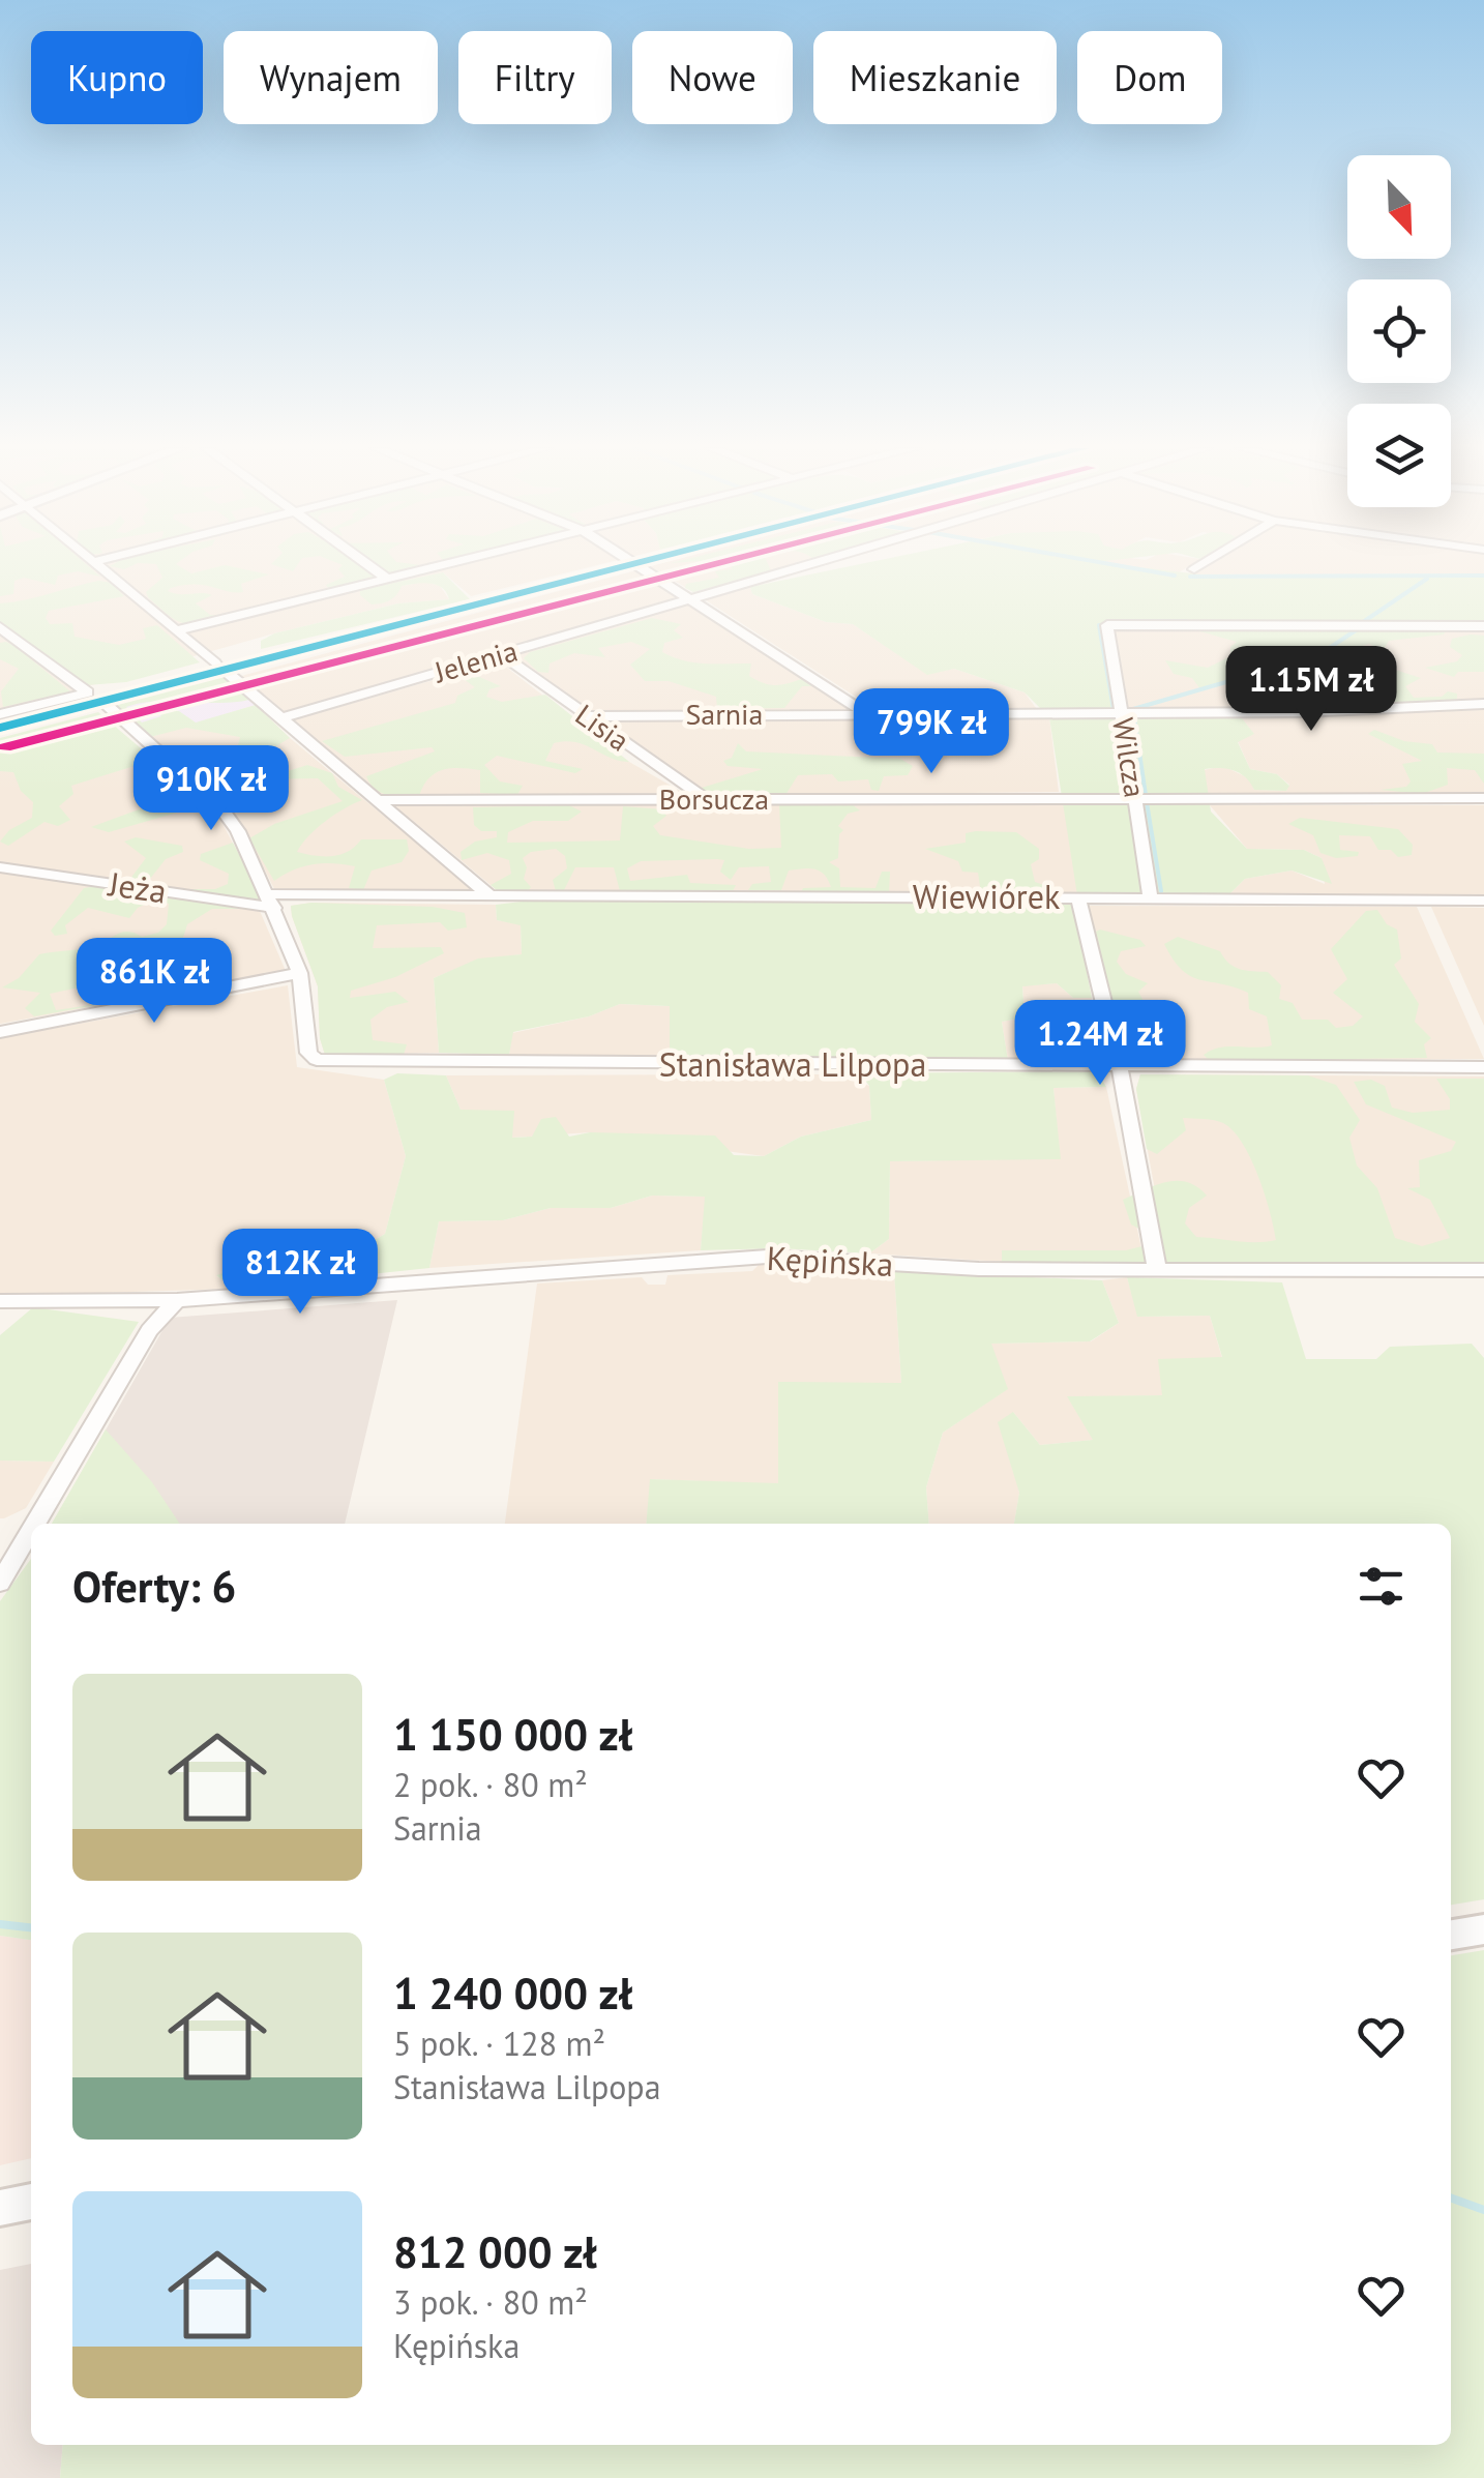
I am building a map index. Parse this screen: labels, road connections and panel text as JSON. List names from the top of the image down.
{
  "streets": {
    "street": [
      "Jelenia",
      "Sarnia",
      "Lisia",
      "Wilcza",
      "Borsucza",
      "Jeża",
      "Wiewiórek",
      "Stanisława Lilpopa",
      "Kępińska"
    ]
  },
  "crossings": [
    ["Jelenia", "Lisia"],
    ["Sarnia", "Lisia"],
    ["Sarnia", "Wilcza"],
    ["Lisia", "Borsucza"],
    ["Wilcza", "Borsucza"],
    ["Wilcza", "Wiewiórek"],
    ["Jeża", "Wiewiórek"]
  ],
  "north": "bottom right",
  "page": {
    "chip": [
      "Kupno",
      "Wynajem",
      "Filtry",
      "Nowe",
      "Mieszkanie",
      "Dom"
    ],
    "price": [
      "1.15M zł",
      "799K zł",
      "910K zł",
      "861K zł",
      "1.24M zł",
      "812K zł"
    ],
    "heading": "Oferty: 6",
    "list": [
      {
        "name": "1 150 000 zł",
        "note": "2 pok. · 80 m² · Sarnia"
      },
      {
        "name": "1 240 000 zł",
        "note": "5 pok. · 128 m² · Stanisława Lilpopa"
      },
      {
        "name": "812 000 zł",
        "note": "3 pok. · 80 m² · Kępińska"
      }
    ]
  }
}
